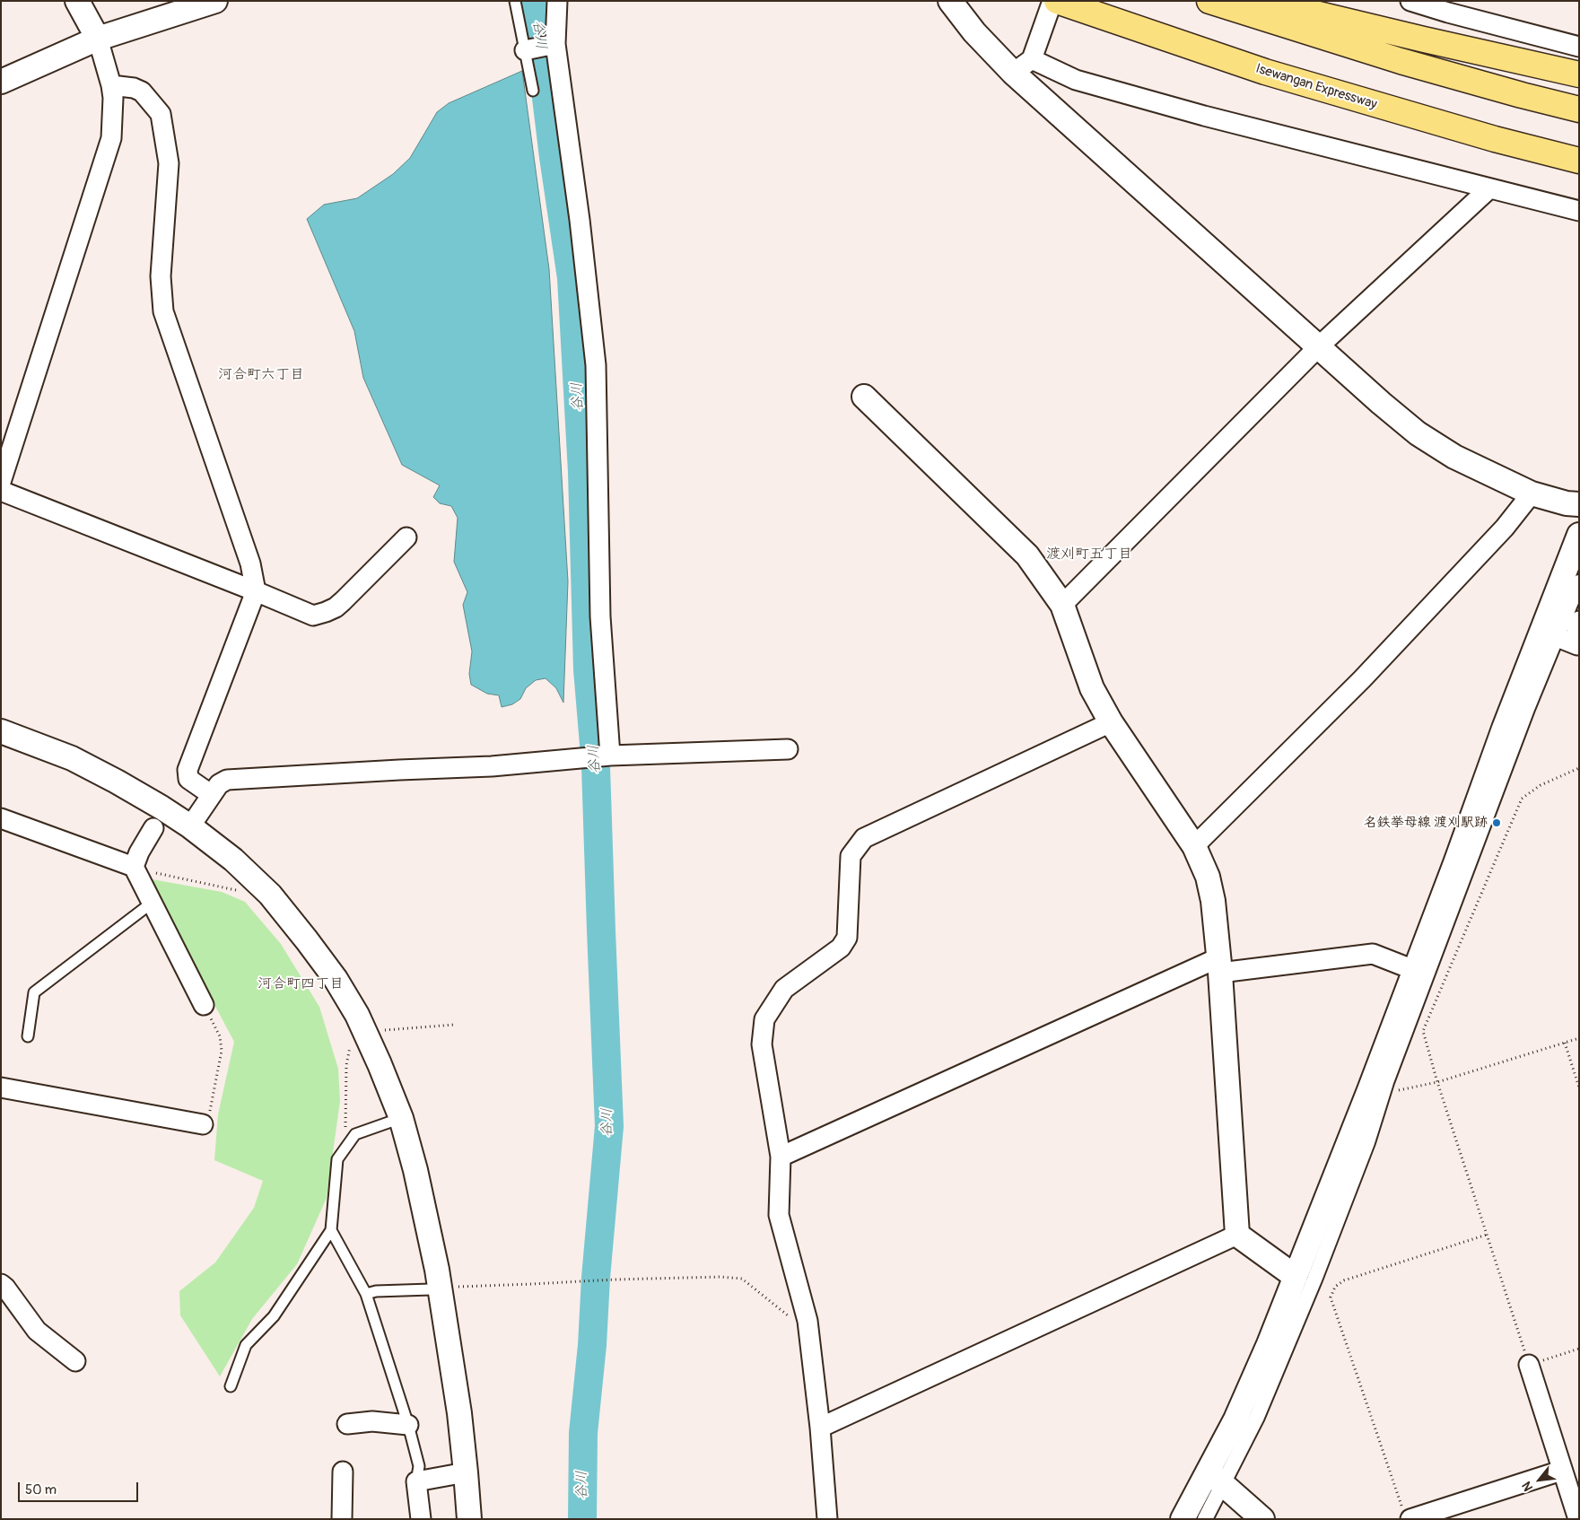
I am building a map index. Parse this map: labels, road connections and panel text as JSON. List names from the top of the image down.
{
  "streets": {
    "highway": ["Isewangan Expressway"]
  },
  "districts": ["河合町六丁目", "渡刈町五丁目", "河合町四丁目"],
  "water": ["谷川"],
  "places": ["名鉄挙母線 渡刈駅跡"],
  "scale_bar": "50 m",
  "north": "bottom left"
}
